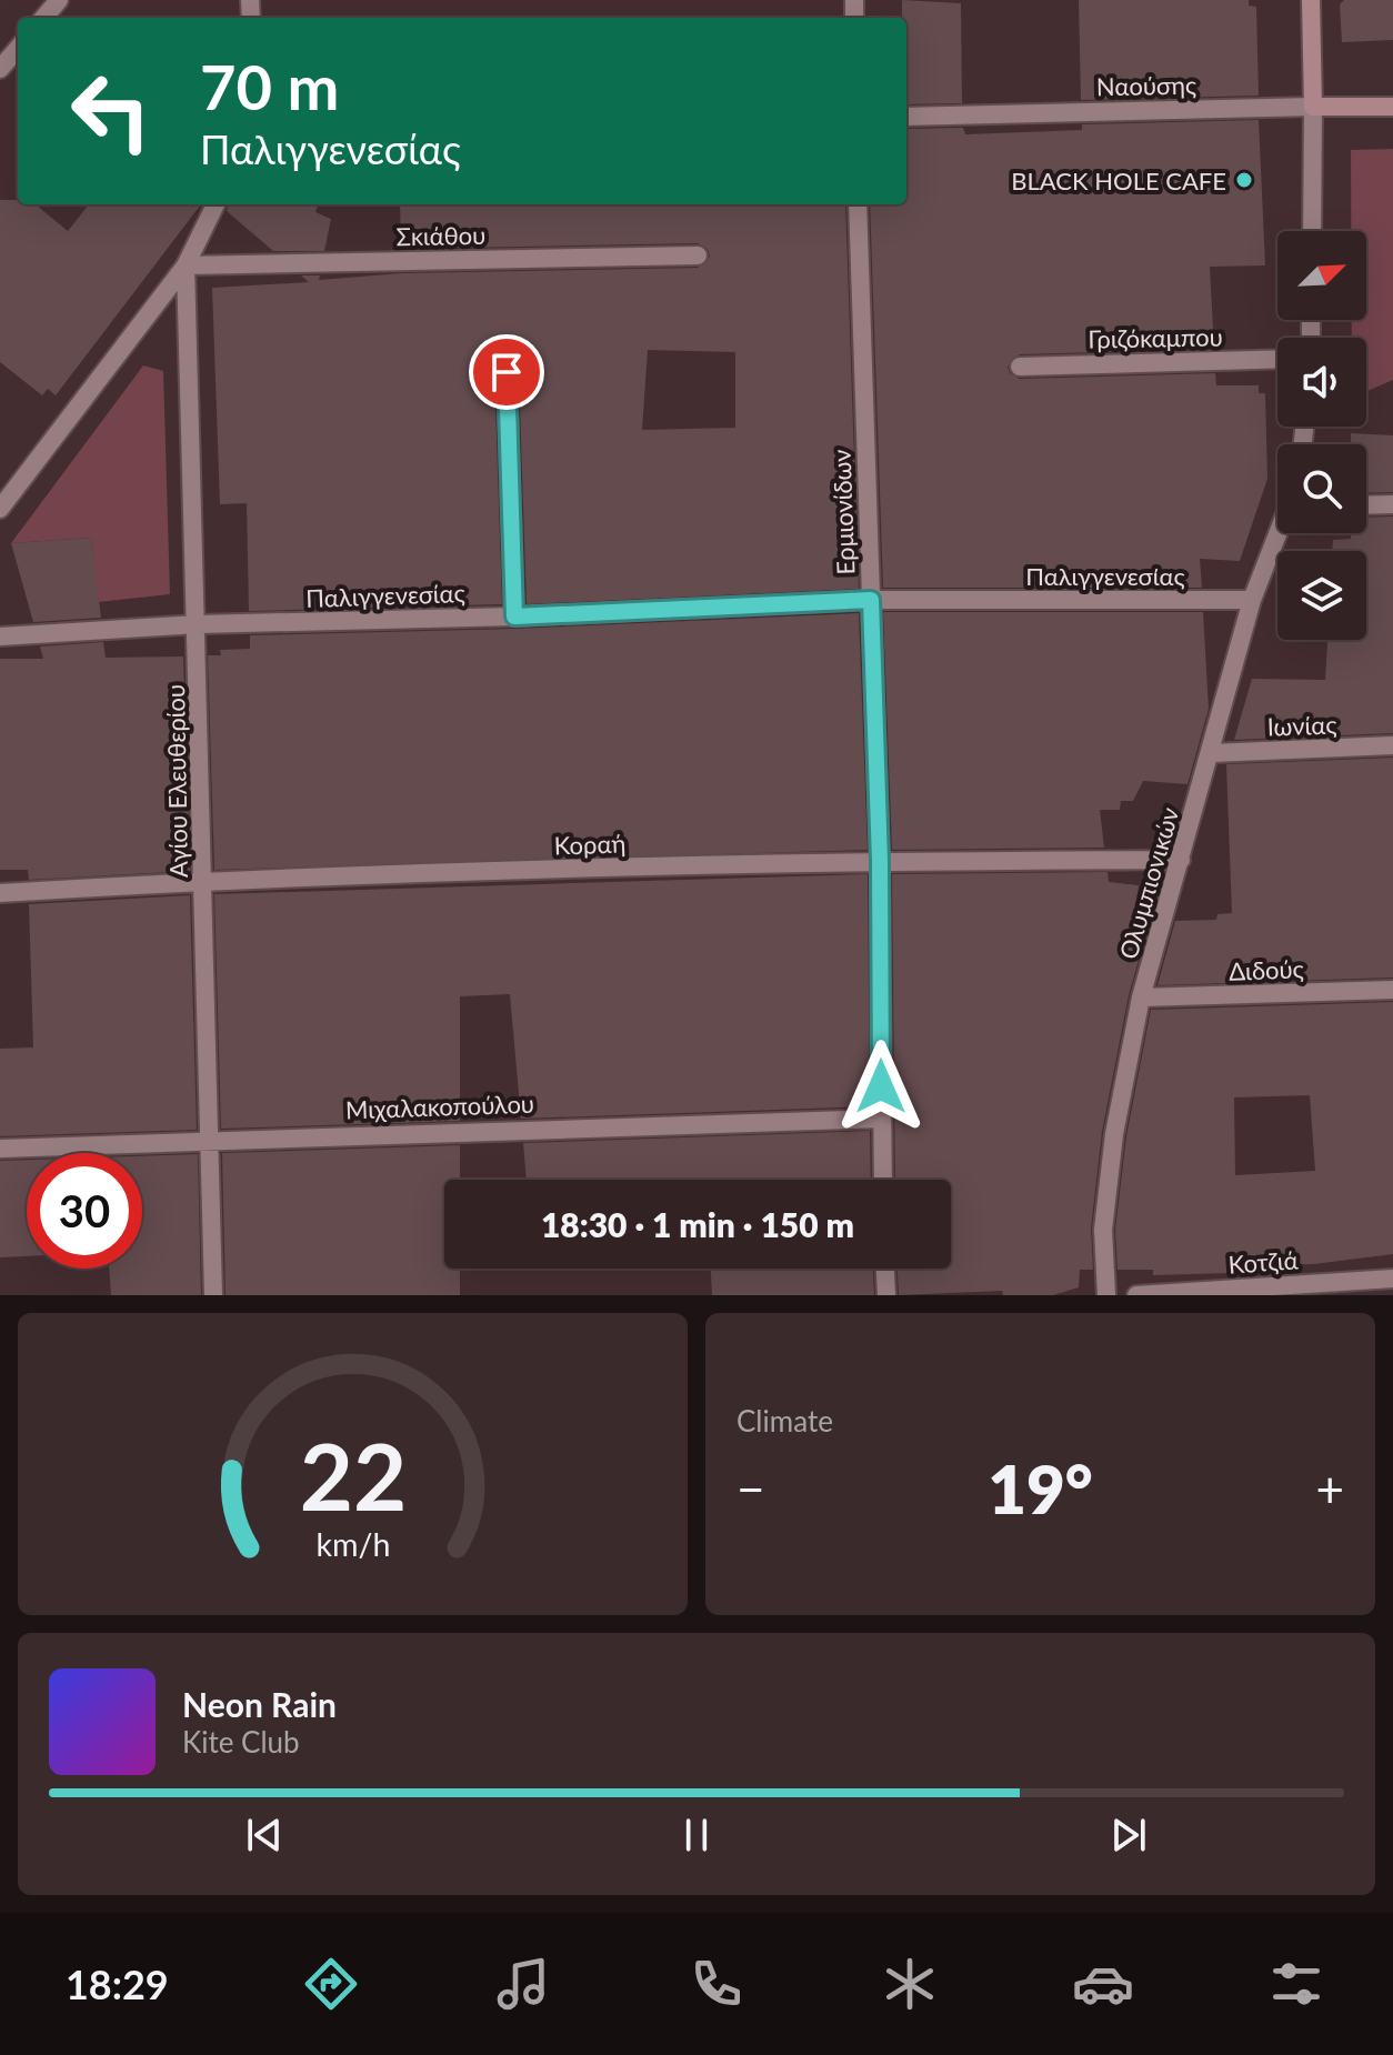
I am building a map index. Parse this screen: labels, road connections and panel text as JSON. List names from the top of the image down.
{
  "streets": {
    "street": [
      "Ναούσης",
      "Σκιάθου",
      "Γριζόκαμπου",
      "Ερμιονίδων",
      "Παλιγγενεσίας",
      "Ιωνίας",
      "Αγίου Ελευθερίου",
      "Κοραή",
      "Ολυμπιονικών",
      "Διδούς",
      "Μιχαλακοπούλου",
      "Κοτζιά"
    ]
  },
  "crossings": [
    ["Σκιάθου", "Αγίου Ελευθερίου"],
    ["Ερμιονίδων", "Παλιγγενεσίας"],
    ["Ερμιονίδων", "Κοραή"],
    ["Ερμιονίδων", "Μιχαλακοπούλου"],
    ["Παλιγγενεσίας", "Αγίου Ελευθερίου"],
    ["Παλιγγενεσίας", "Ολυμπιονικών"],
    ["Ιωνίας", "Ολυμπιονικών"],
    ["Αγίου Ελευθερίου", "Κοραή"],
    ["Αγίου Ελευθερίου", "Μιχαλακοπούλου"],
    ["Κοραή", "Ολυμπιονικών"],
    ["Ολυμπιονικών", "Διδούς"]
  ],
  "places": ["BLACK HOLE CAFE"],
  "north": "top right",
  "page": {
    "turn": ["70 m", "Παλιγγενεσίας"],
    "limit": "30",
    "trip": "18:30 · 1 min · 150 m",
    "tile": "Climate",
    "heat": ["−", "19°", "+"],
    "song": ["Neon Rain", "Kite Club"],
    "tabs": "18:29",
    "gauge": ["22", "km/h"]
  }
}
